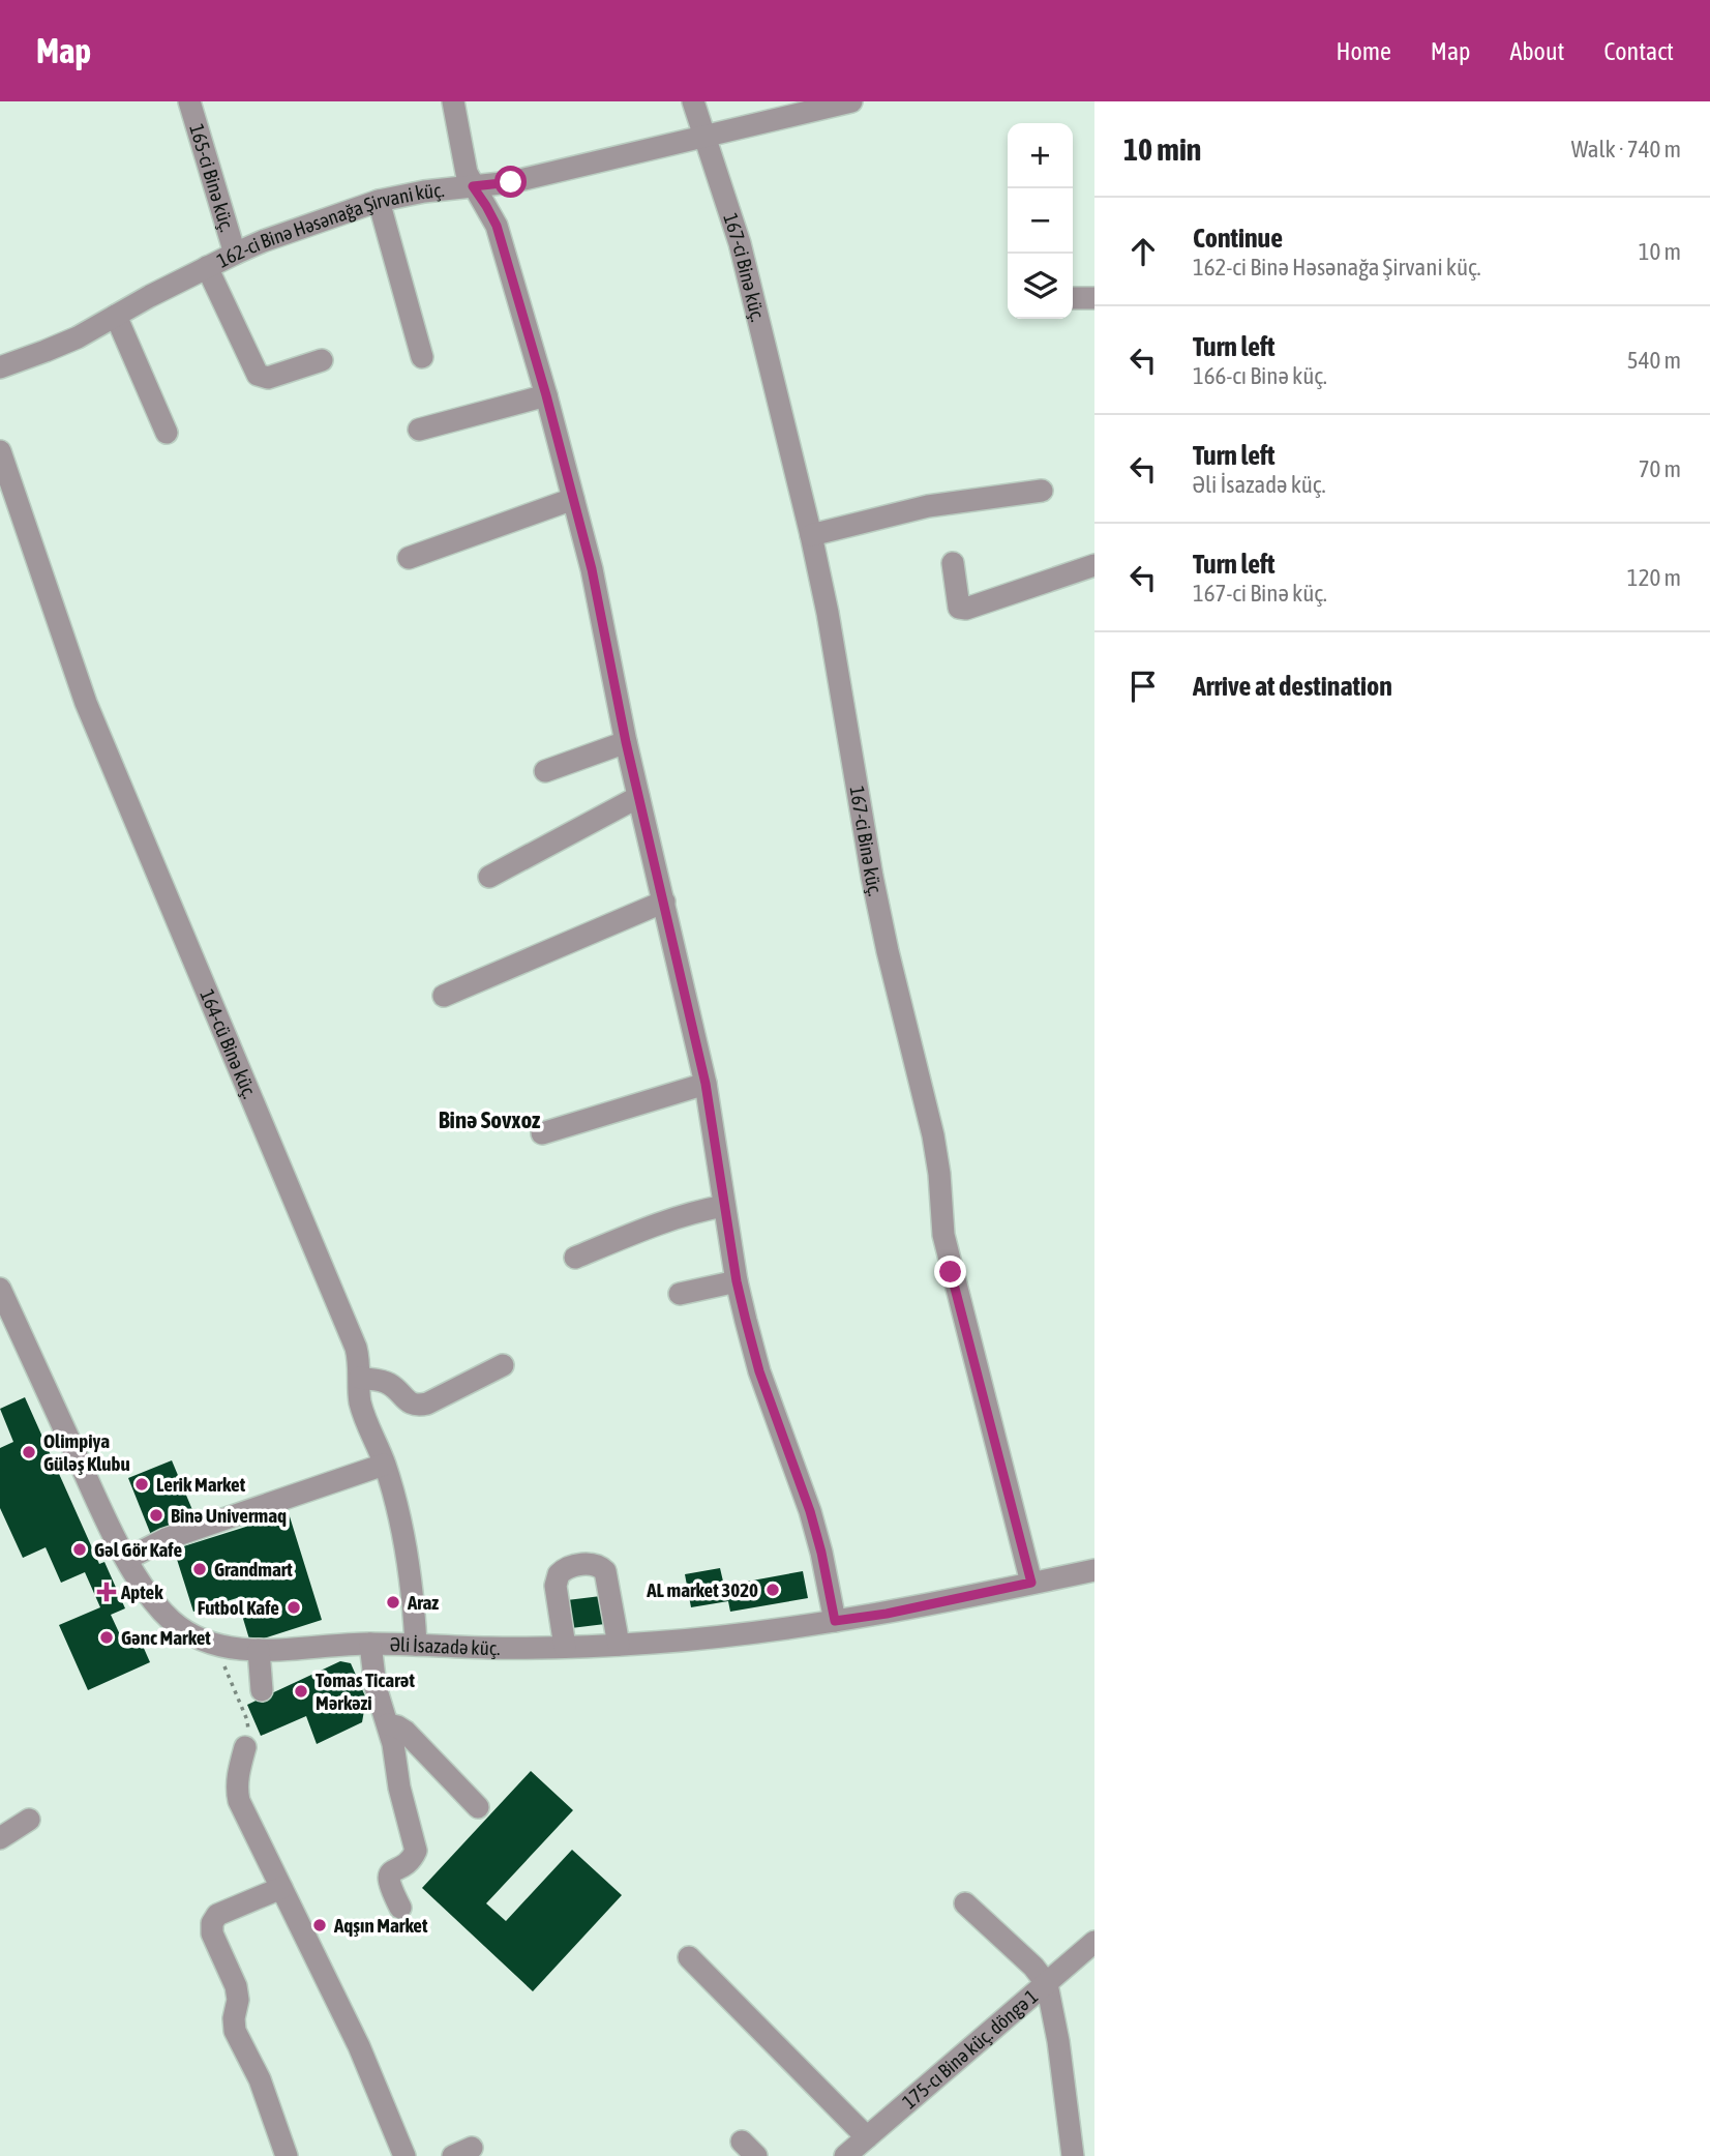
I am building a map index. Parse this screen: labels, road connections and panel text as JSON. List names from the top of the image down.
{
  "streets": {
    "street": [
      "165-ci Binə küç.",
      "162-ci Binə Həsənağa Şirvani küç.",
      "167-ci Binə küç.",
      "164-cü Binə küç.",
      "Əli İsazadə küç.",
      "175-cı Binə küç. döngə 1"
    ]
  },
  "crossings": [
    ["165-ci Binə küç.", "162-ci Binə Həsənağa Şirvani küç."],
    ["162-ci Binə Həsənağa Şirvani küç.", "167-ci Binə küç."],
    ["167-ci Binə küç.", "Əli İsazadə küç."],
    ["164-cü Binə küç.", "Əli İsazadə küç."]
  ],
  "districts": ["Binə Sovxoz"],
  "places": {
    "other": [
      "Olimpiya Güləş Klubu",
      "Lerik Market",
      "Binə Univermaq",
      "Gəl Gör Kafe",
      "Grandmart",
      "AL market 3020",
      "Araz",
      "Futbol Kafe",
      "Gənc Market",
      "Tomas Ticarət Mərkəzi",
      "Aqşın Market"
    ],
    "health": ["Aptek"]
  },
  "page": {
    "header": "Map",
    "nav": [
      "Home",
      "Map",
      "About",
      "Contact"
    ],
    "heading": ["10 min", "Walk · 740 m"],
    "map_buttons": ["+", "−"],
    "list": [
      ["Continue", "162-ci Binə Həsənağa Şirvani küç.", "10 m"],
      ["Turn left", "166-cı Binə küç.", "540 m"],
      ["Turn left", "Əli İsazadə küç.", "70 m"],
      ["Turn left", "167-ci Binə küç.", "120 m"],
      "Arrive at destination"
    ]
  }
}
